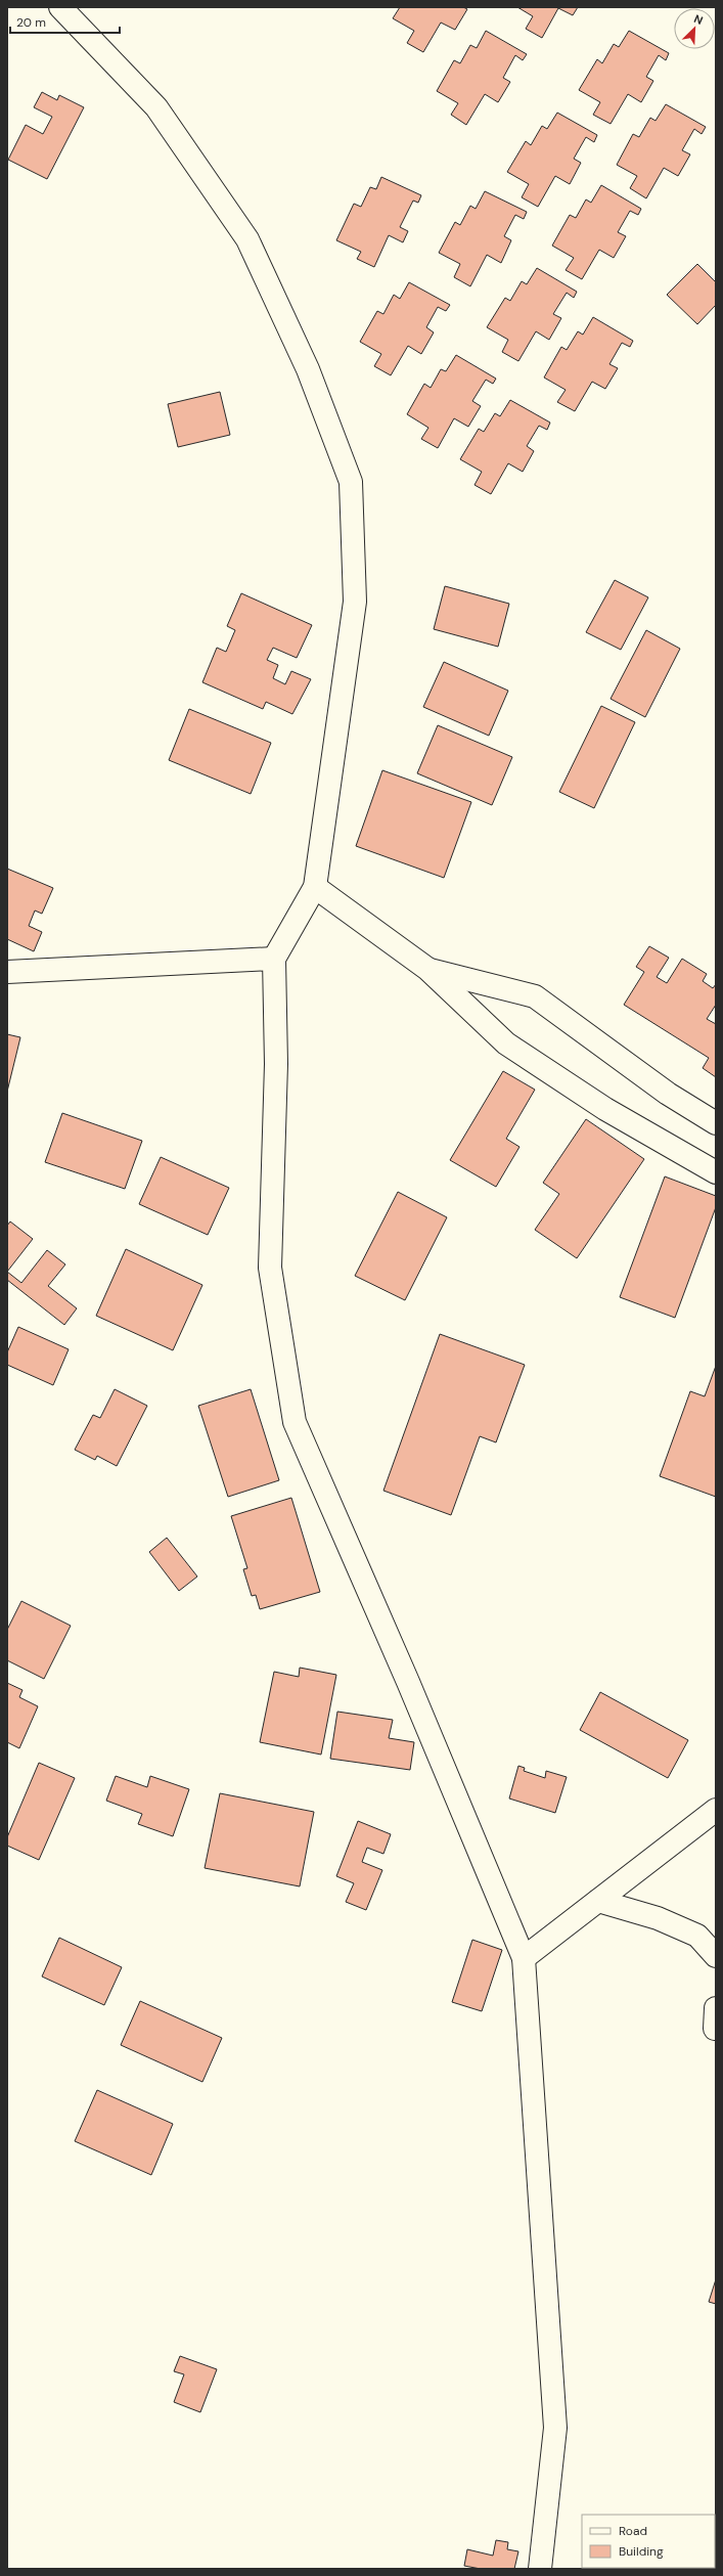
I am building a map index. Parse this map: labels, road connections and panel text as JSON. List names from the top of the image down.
{
  "legend": ["Road", "Building"],
  "scale_bar": "20 m",
  "north": "top right"
}
